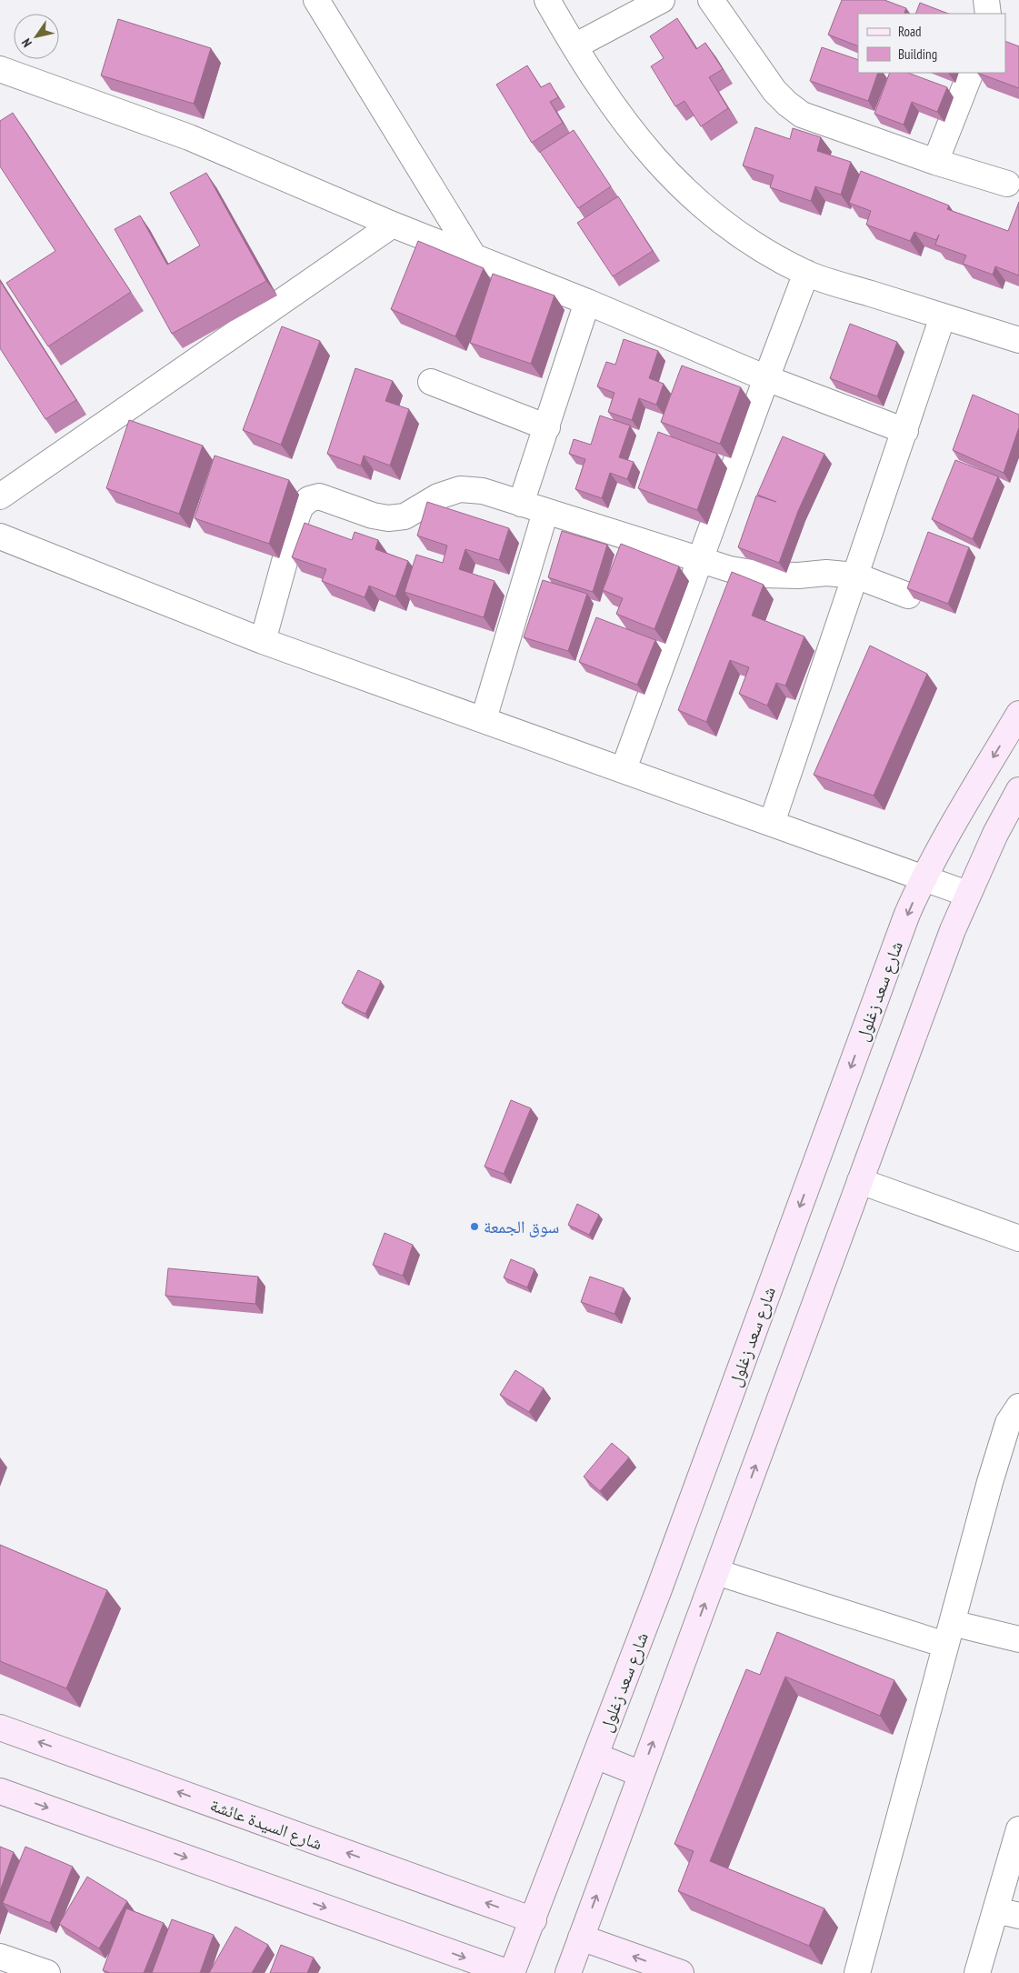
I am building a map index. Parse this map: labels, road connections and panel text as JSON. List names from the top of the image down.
{
  "streets": {
    "street": ["شارع سعد زغلول", "شارع السيدة عائشة"]
  },
  "crossings": [
    ["شارع سعد زغلول", "شارع السيدة عائشة"]
  ],
  "places": ["سوق الجمعة"],
  "legend": ["Road", "Building"],
  "north": "bottom left"
}
